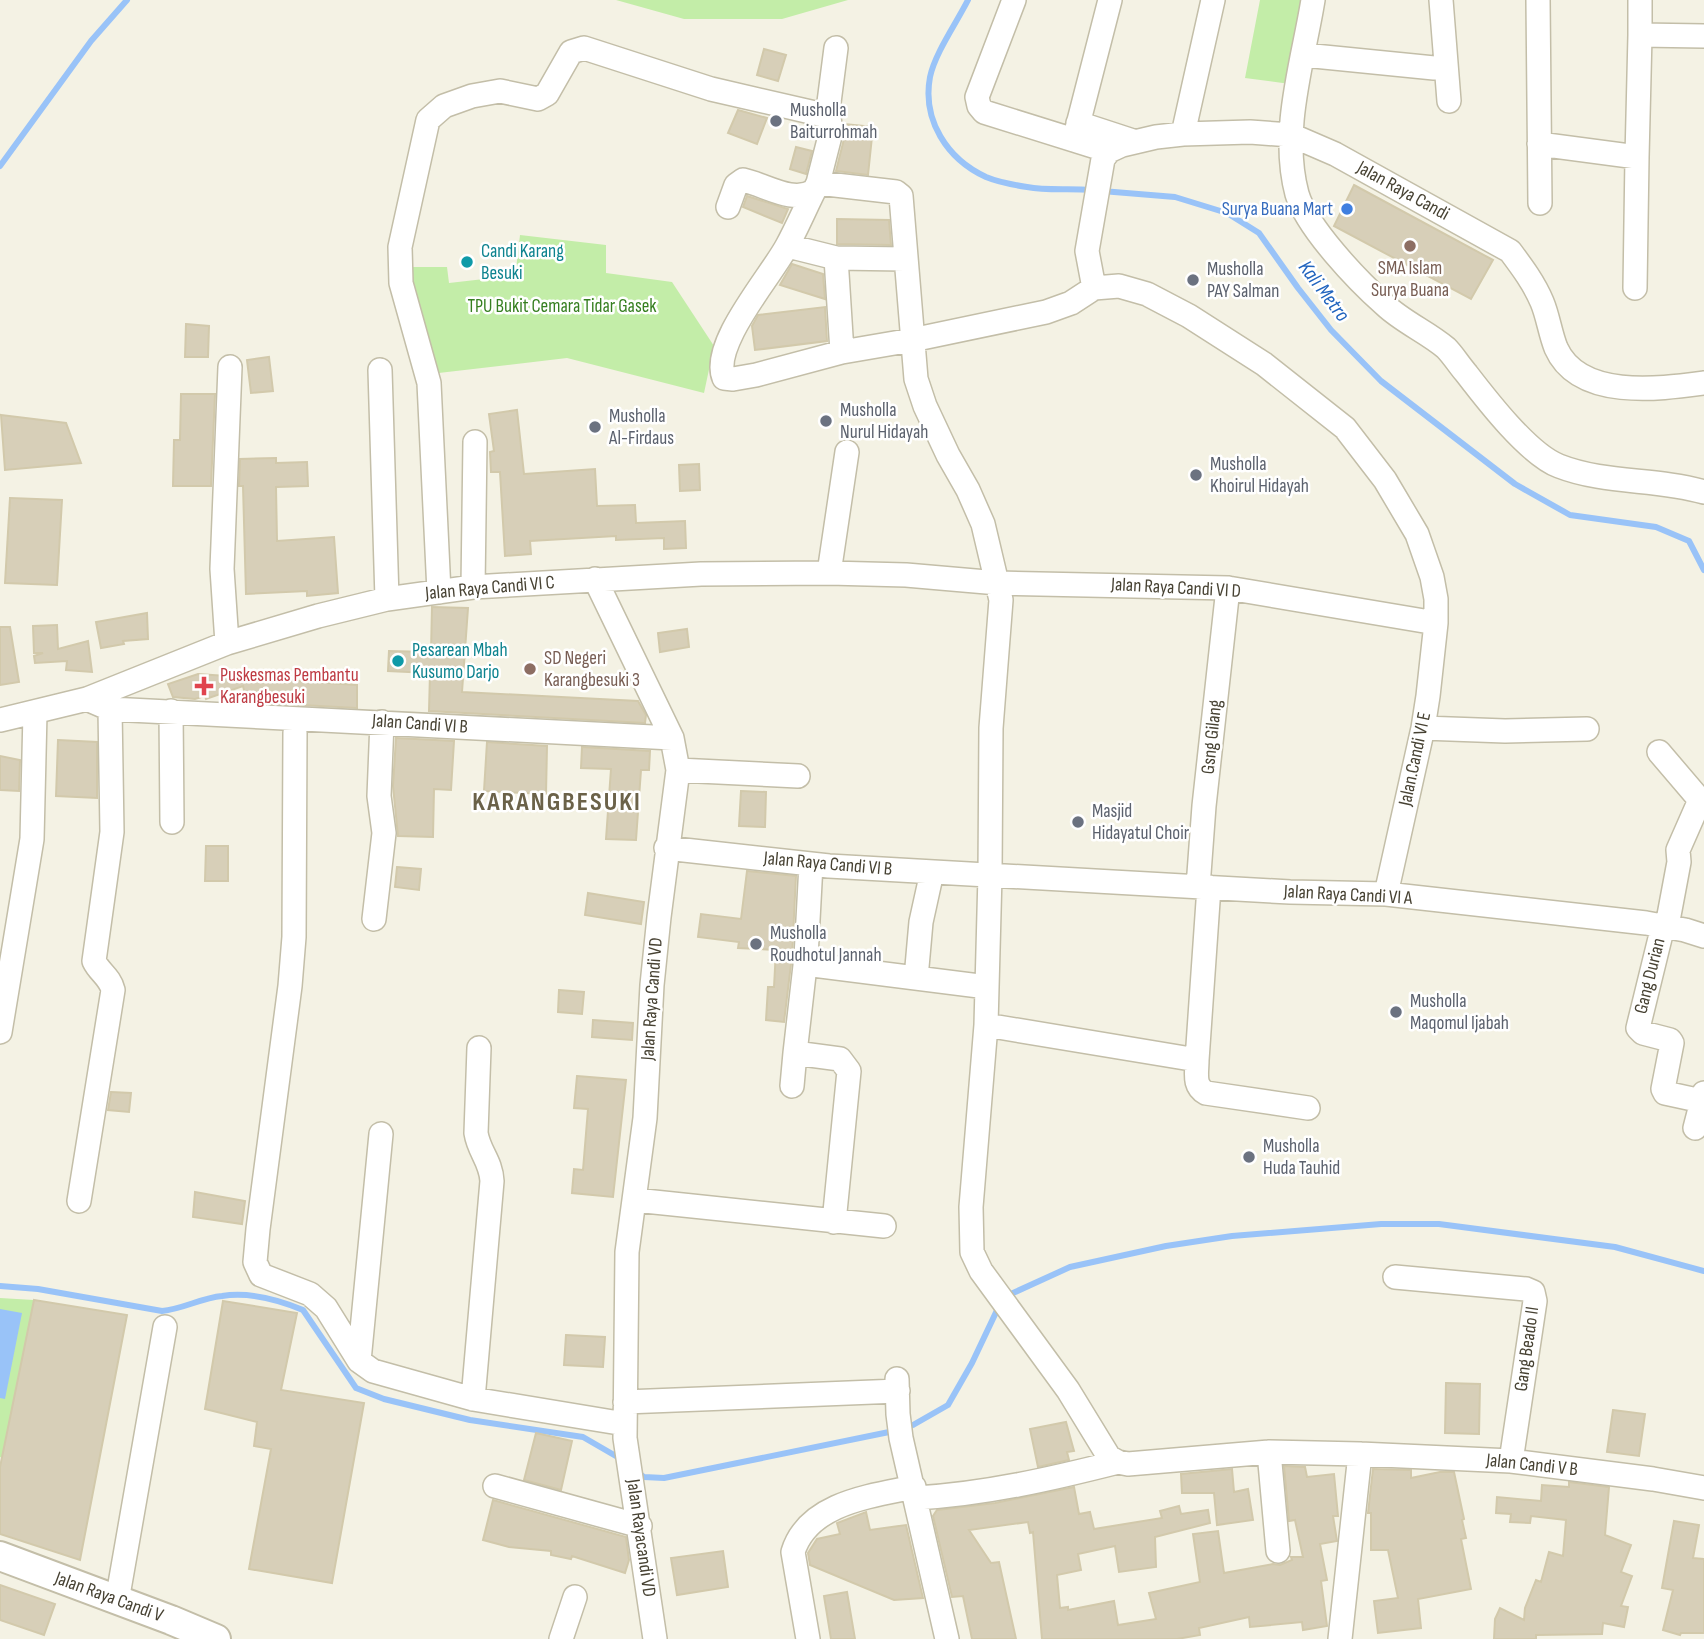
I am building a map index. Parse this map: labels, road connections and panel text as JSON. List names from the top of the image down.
{
  "streets": {
    "street": [
      "Jalan Raya Candi",
      "Jalan Raya Candi VI C",
      "Jalan Raya Candi VI D",
      "Jalan Candi VI B",
      "Gsng Gilang",
      "Jalan.Candi VI E",
      "Jalan Raya Candi VI B",
      "Jalan Raya Candi VI A",
      "Gang Durian",
      "Jalan Raya Candi VD",
      "Gang Beado II",
      "Jalan Candi V B",
      "Jalan Rayacandi VD",
      "Jalan Raya Candi V"
    ]
  },
  "crossings": [
    ["Jalan Raya Candi VI C", "Jalan Raya Candi VI D"],
    ["Jalan Raya Candi VI C", "Jalan Candi VI B"],
    ["Jalan Raya Candi VI C", "Jalan Raya Candi VD"],
    ["Jalan Raya Candi VI D", "Gsng Gilang"],
    ["Jalan Raya Candi VI D", "Jalan.Candi VI E"],
    ["Jalan Candi VI B", "Jalan Raya Candi VD"],
    ["Gsng Gilang", "Jalan Raya Candi VI A"],
    ["Jalan.Candi VI E", "Jalan Raya Candi VI A"],
    ["Jalan Raya Candi VI B", "Jalan Raya Candi VI A"],
    ["Jalan Raya Candi VI B", "Jalan Raya Candi VD"],
    ["Jalan Raya Candi VI A", "Gang Durian"],
    ["Jalan Raya Candi VD", "Jalan Rayacandi VD"],
    ["Gang Beado II", "Jalan Candi V B"]
  ],
  "districts": ["KARANGBESUKI"],
  "water": ["Kali Metro"],
  "parks": ["TPU Bukit Cemara Tidar Gasek"],
  "places": {
    "other": [
      "Musholla Baiturrohmah",
      "Surya Buana Mart",
      "SMA Islam Surya Buana",
      "Candi Karang Besuki",
      "Musholla PAY Salman",
      "Musholla Nurul Hidayah",
      "Musholla Al-Firdaus",
      "Musholla Khoirul Hidayah",
      "Pesarean Mbah Kusumo Darjo",
      "SD Negeri Karangbesuki 3",
      "Masjid Hidayatul Choir",
      "Musholla Roudhotul Jannah",
      "Musholla Maqomul Ijabah",
      "Musholla Huda Tauhid"
    ],
    "health": ["Puskesmas Pembantu Karangbesuki"]
  }
}
